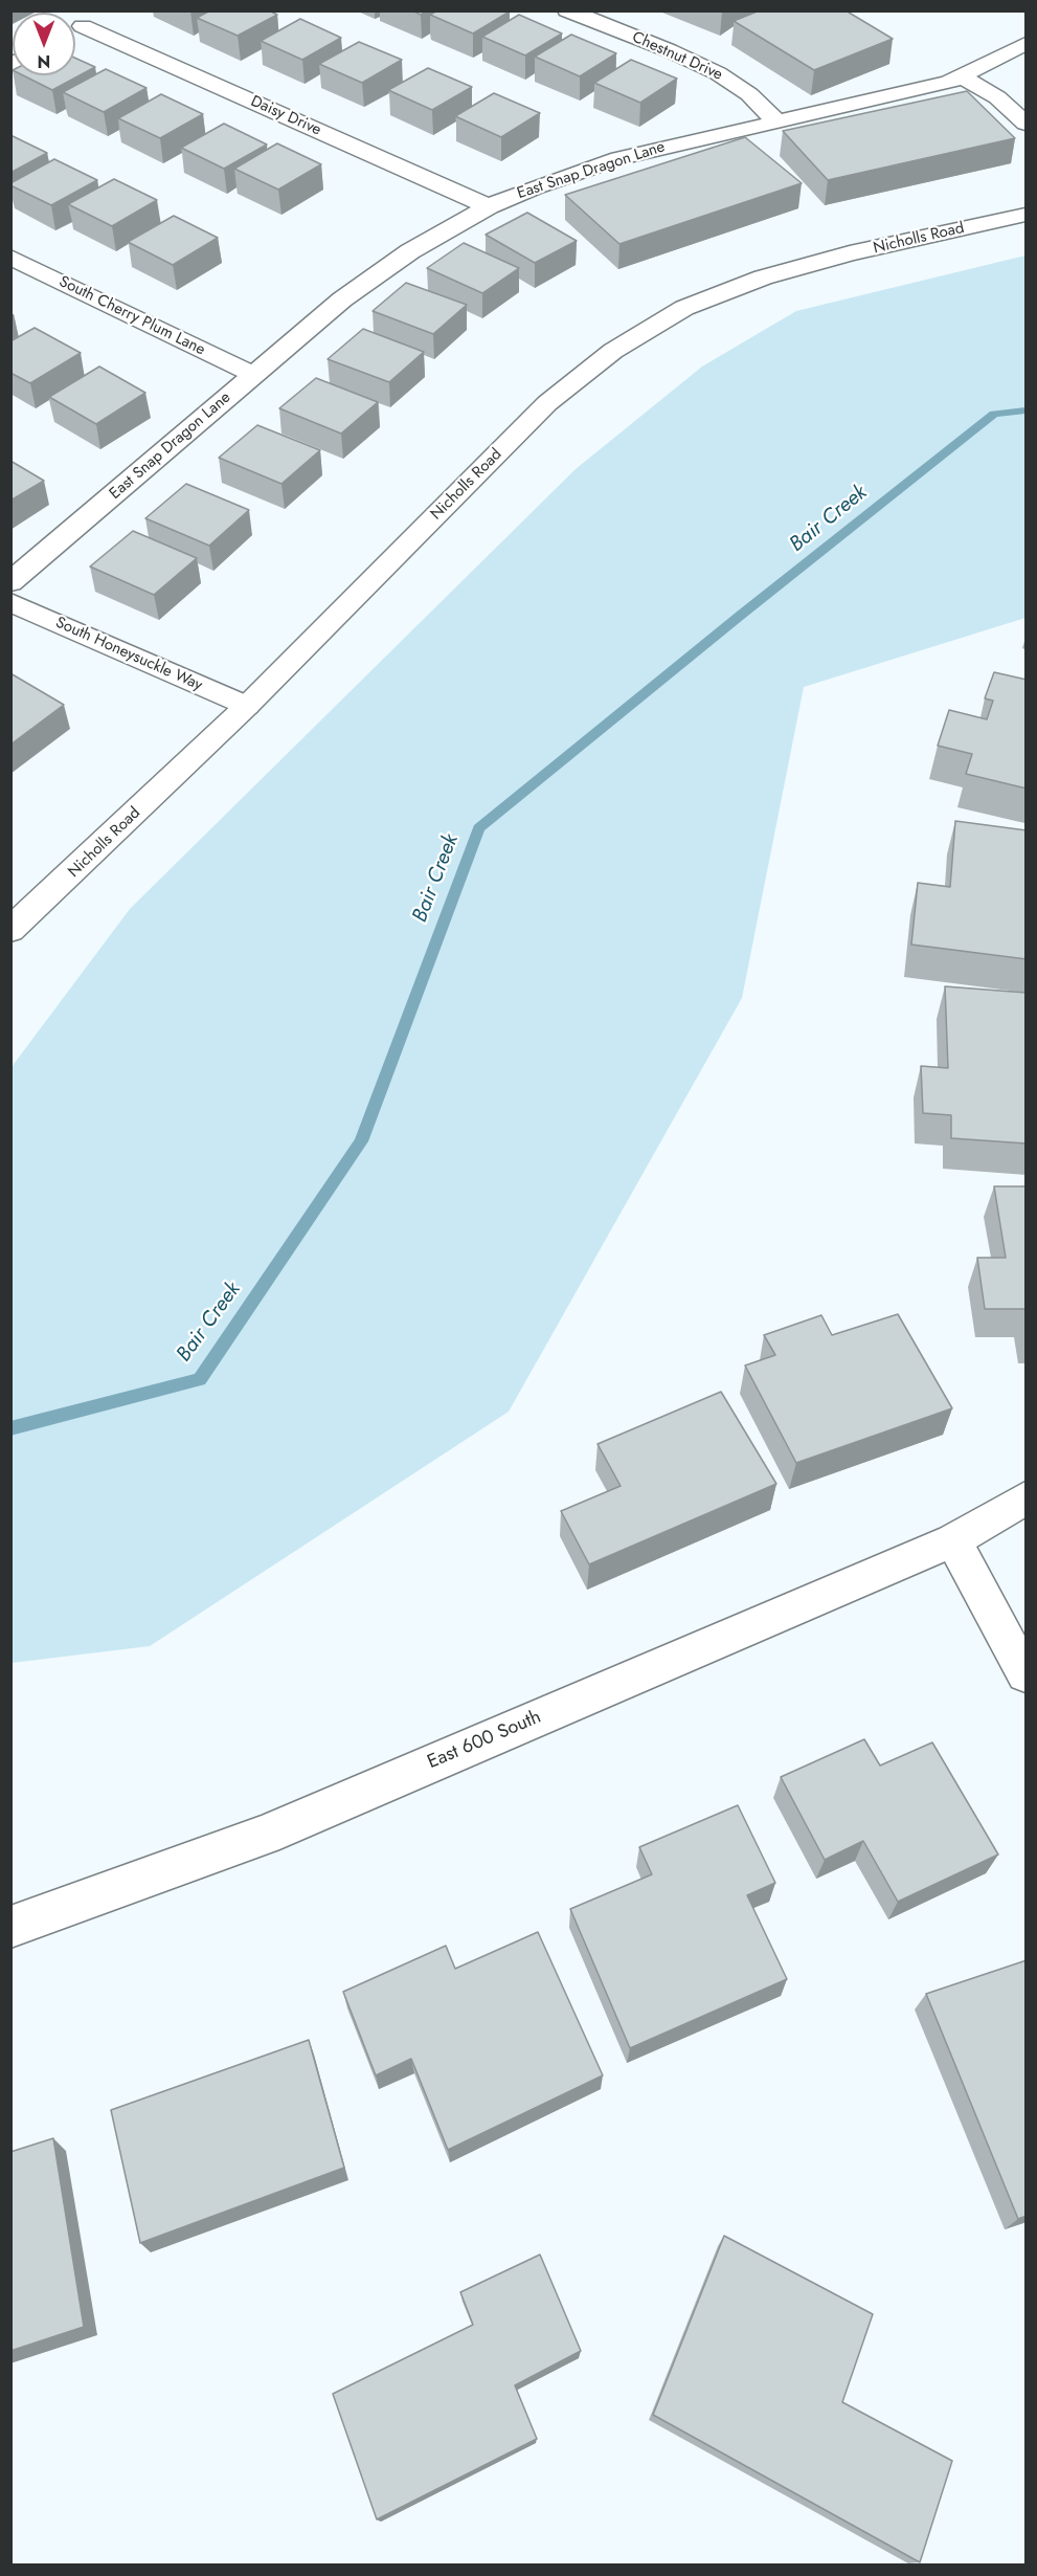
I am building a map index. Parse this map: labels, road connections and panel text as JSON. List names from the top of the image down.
{
  "streets": {
    "street": [
      "Chestnut Drive",
      "Daisy Drive",
      "East Snap Dragon Lane",
      "Nicholls Road",
      "South Cherry Plum Lane",
      "South Honeysuckle Way",
      "East 600 South"
    ]
  },
  "crossings": [
    ["Chestnut Drive", "East Snap Dragon Lane"],
    ["Daisy Drive", "East Snap Dragon Lane"],
    ["East Snap Dragon Lane", "South Cherry Plum Lane"],
    ["Nicholls Road", "South Honeysuckle Way"]
  ],
  "water": ["Bair Creek"],
  "north": "bottom"
}
